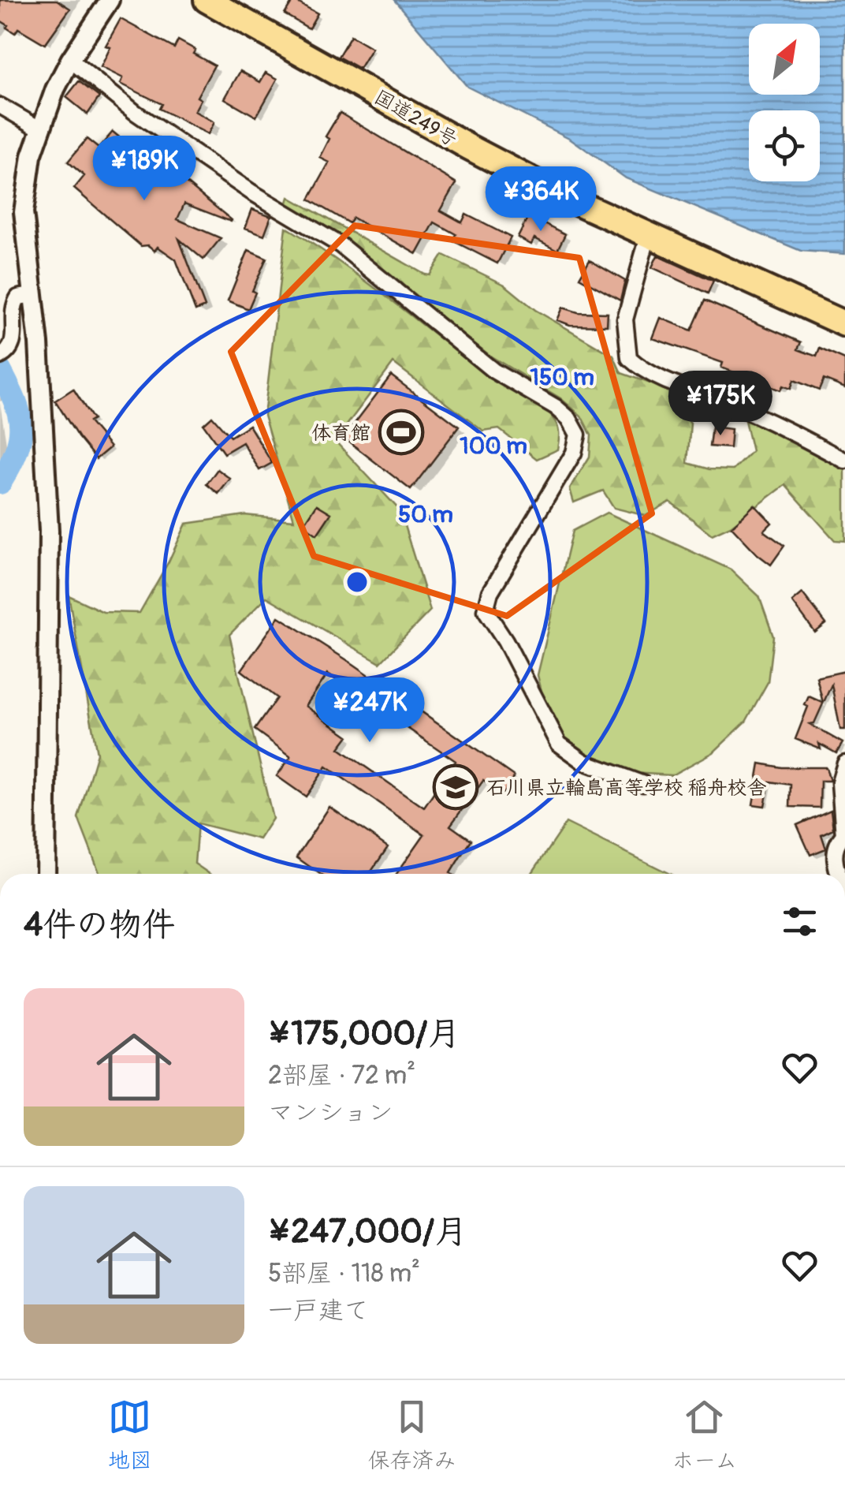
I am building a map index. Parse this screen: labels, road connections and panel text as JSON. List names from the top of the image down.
{
  "streets": {
    "highway": ["国道249号"]
  },
  "places": {
    "sports": ["体育館"],
    "school or university": ["石川県立輪島高等学校 稲舟校舎"]
  },
  "north": "top right",
  "page": {
    "price": [
      "¥189K",
      "¥364K",
      "¥175K",
      "¥247K"
    ],
    "heading": "4件の物件",
    "list": [
      {
        "name": "¥175,000/月",
        "note": "2部屋 · 72 m² · マンション"
      },
      {
        "name": "¥247,000/月",
        "note": "5部屋 · 118 m² · 一戸建て"
      }
    ],
    "tabs": ["地図", "保存済み", "ホーム"]
  },
  "rings": ["150 m", "100 m", "50 m"]
}
